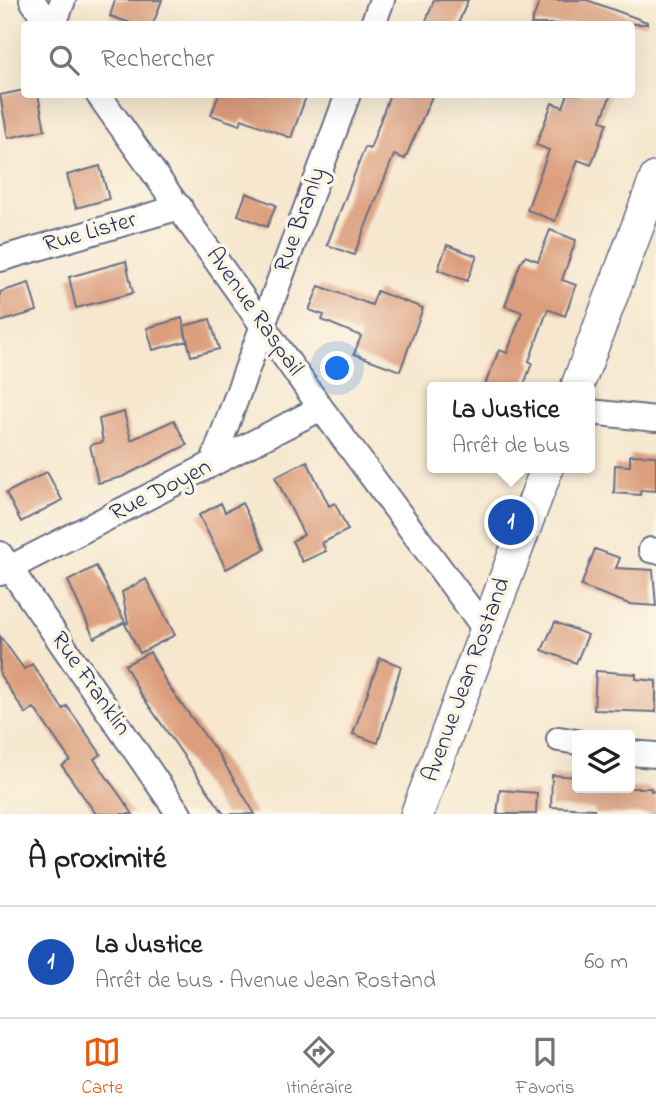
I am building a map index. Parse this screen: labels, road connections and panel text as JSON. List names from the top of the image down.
{
  "streets": {
    "street": [
      "Rue Branly",
      "Rue Lister",
      "Avenue Raspail",
      "Rue Doyen",
      "Avenue Jean Rostand",
      "Rue Franklin"
    ]
  },
  "crossings": [
    ["Rue Branly", "Avenue Raspail"],
    ["Rue Branly", "Rue Doyen"],
    ["Rue Lister", "Avenue Raspail"],
    ["Avenue Raspail", "Rue Doyen"],
    ["Avenue Raspail", "Avenue Jean Rostand"],
    ["Rue Doyen", "Rue Franklin"]
  ],
  "page": {
    "search": "Rechercher",
    "popup": ["La Justice", "Arrêt de bus"],
    "pins": "1",
    "heading": "À proximité",
    "list": [
      {
        "mark": "1",
        "name": "La Justice",
        "note": "Arrêt de bus · Avenue Jean Rostand",
        "value": "60 m"
      }
    ],
    "nav": ["Carte", "Itinéraire", "Favoris"]
  }
}
